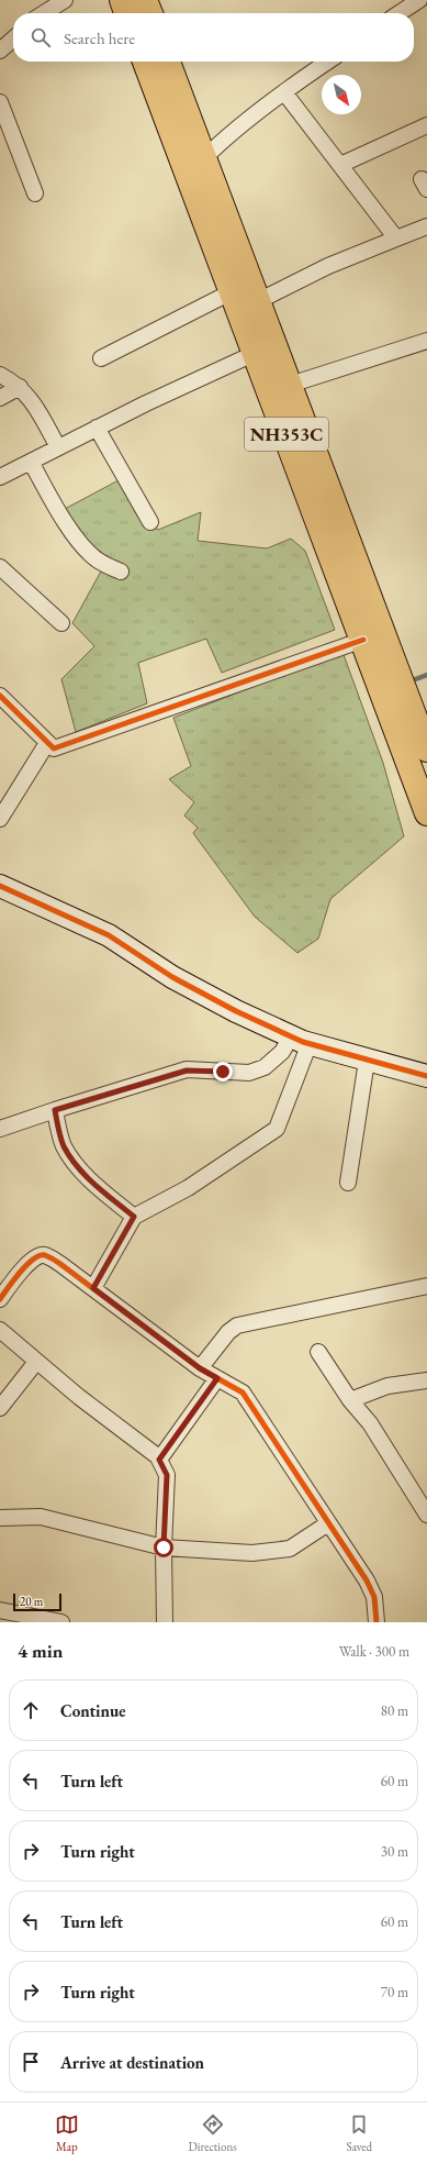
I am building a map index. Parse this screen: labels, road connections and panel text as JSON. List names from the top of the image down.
{
  "streets": {
    "highway": ["NH353C"]
  },
  "scale_bar": "20 m",
  "north": "bottom right",
  "page": {
    "search": "Search here",
    "scale": "20 m",
    "heading": ["4 min", "Walk · 300 m"],
    "list": [
      ["Continue", "80 m"],
      ["Turn left", "60 m"],
      ["Turn right", "30 m"],
      ["Turn left", "60 m"],
      ["Turn right", "70 m"],
      "Arrive at destination"
    ],
    "nav": ["Map", "Directions", "Saved"]
  }
}
